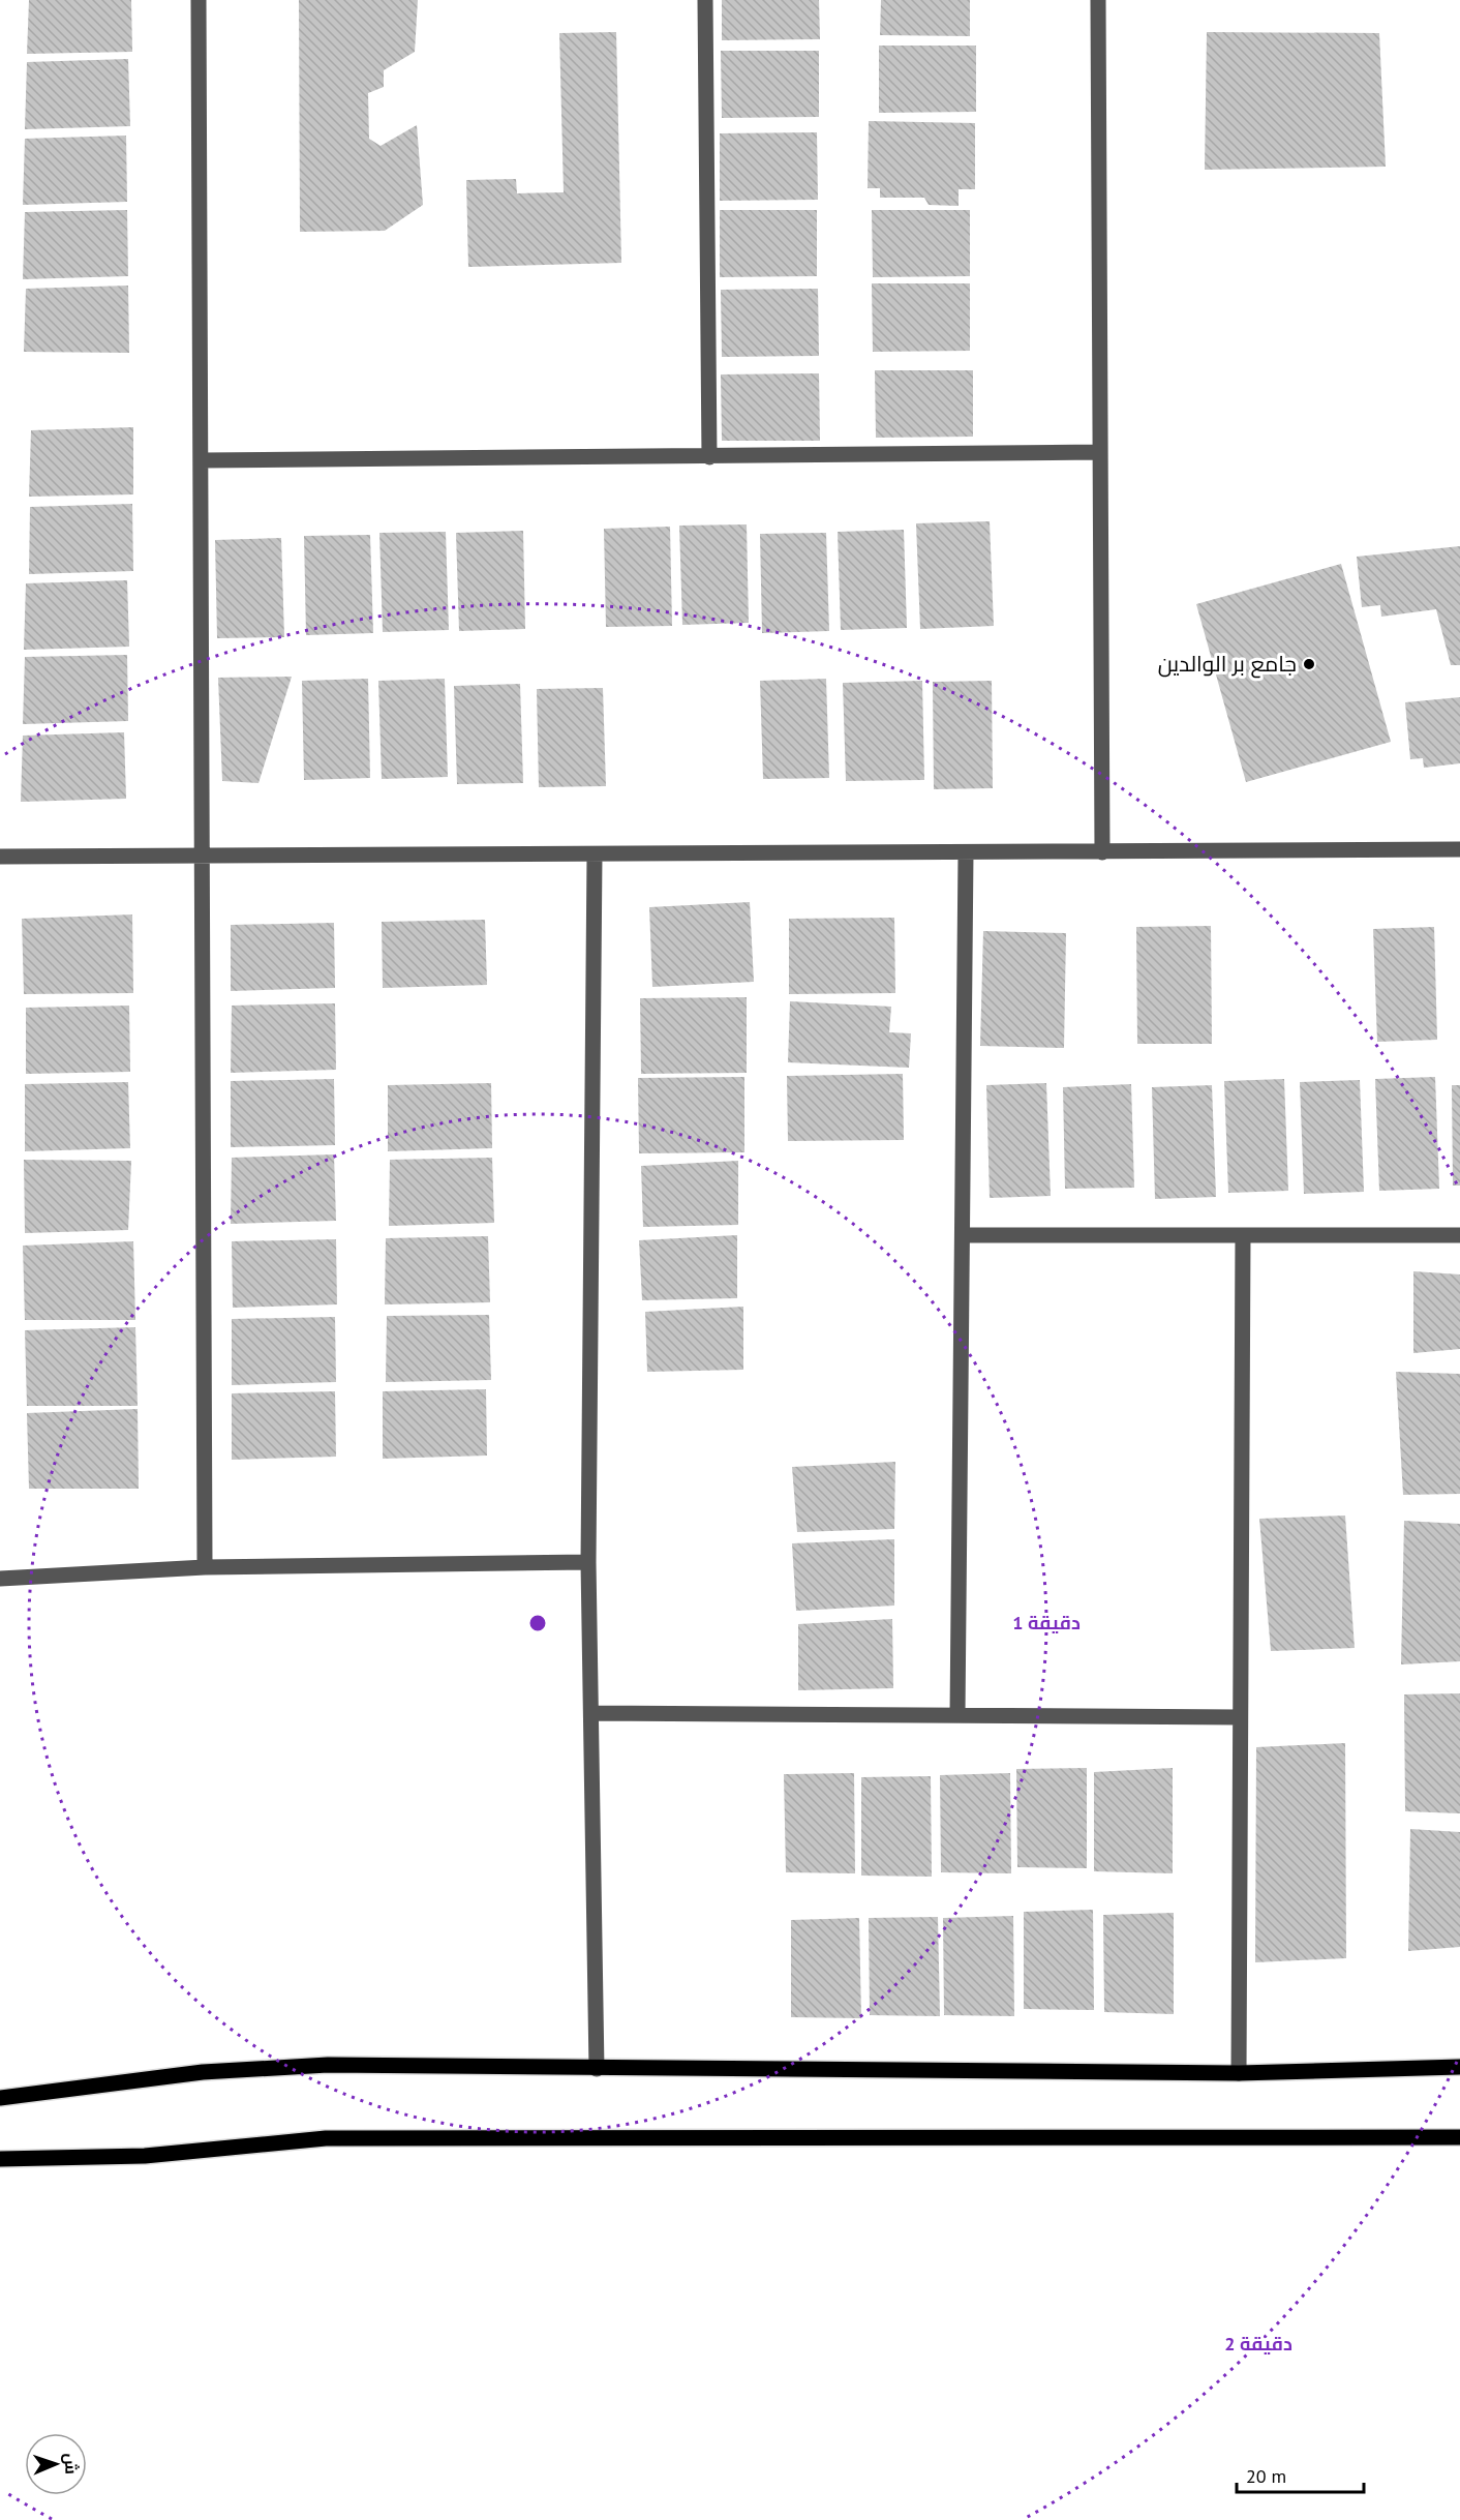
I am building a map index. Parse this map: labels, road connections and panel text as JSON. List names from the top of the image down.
{
  "places": ["جامع بر الوالدين"],
  "scale_bar": "20 m",
  "north": "right",
  "rings": ["1 دقيقة", "2 دقيقة"]
}
